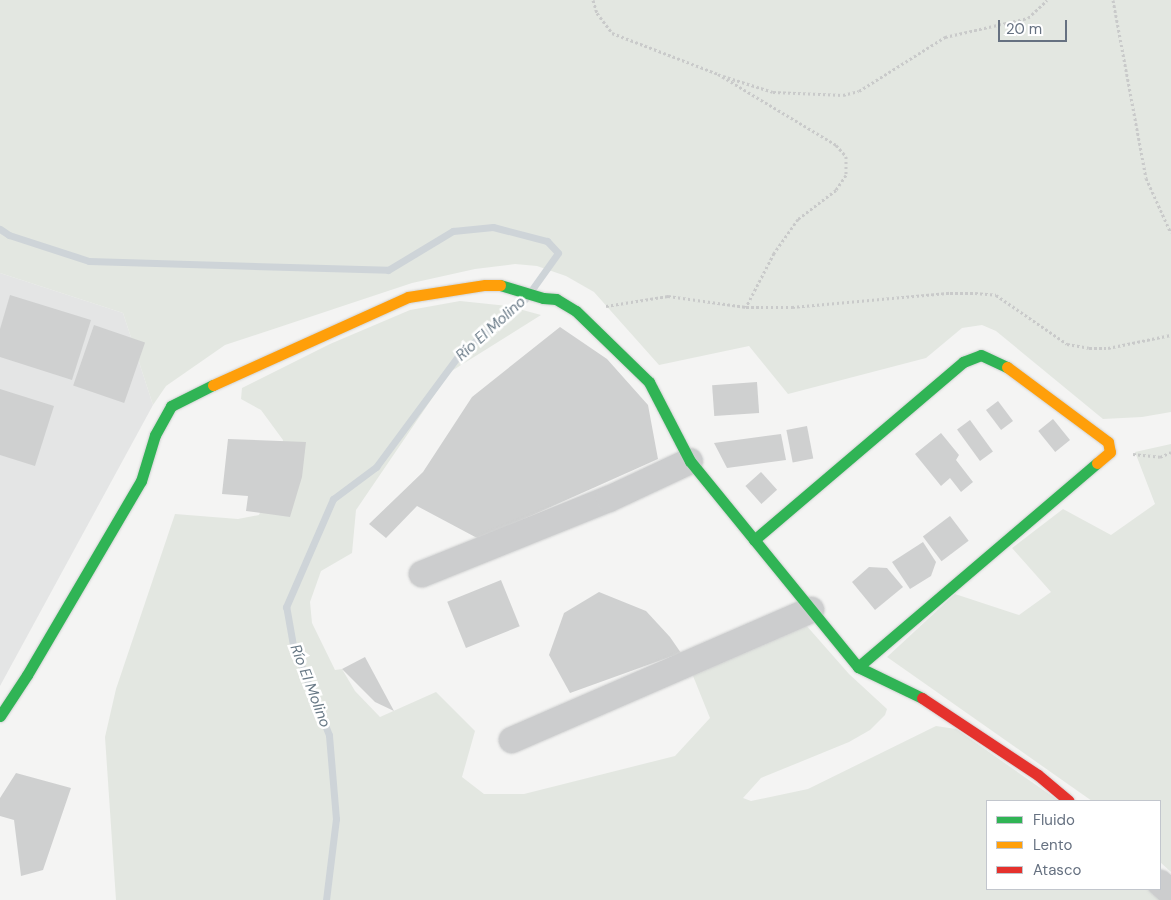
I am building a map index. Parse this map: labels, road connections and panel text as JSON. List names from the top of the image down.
{
  "water": ["Río El Molino"],
  "legend": ["Fluido", "Lento", "Atasco"],
  "scale_bar": "20 m"
}
